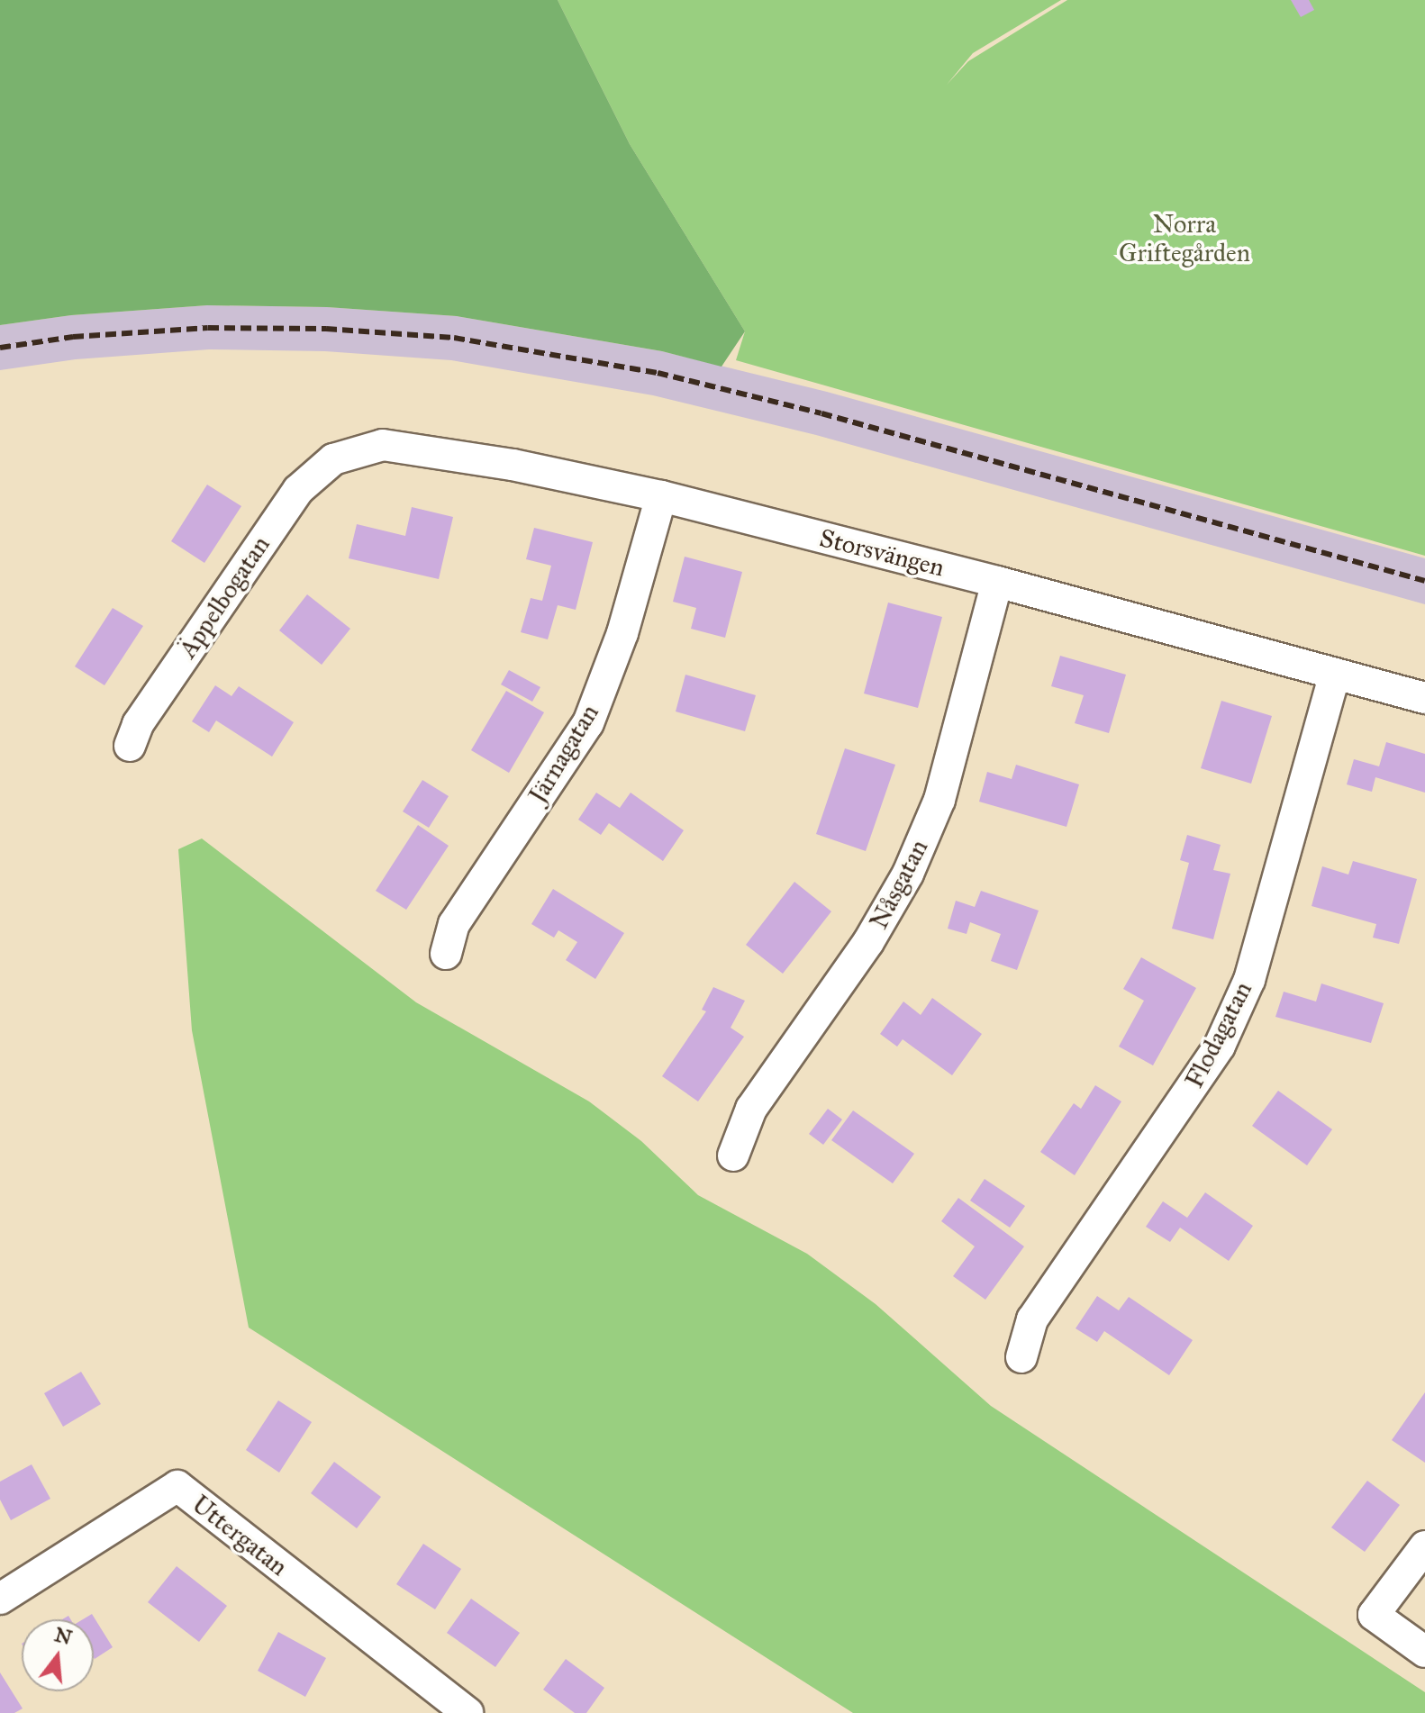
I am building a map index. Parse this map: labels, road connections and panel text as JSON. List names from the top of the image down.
{
  "streets": {
    "street": [
      "Storsvängen",
      "Äppelbogatan",
      "Järnagatan",
      "Nåsgatan",
      "Flodagatan",
      "Uttergatan"
    ]
  },
  "crossings": [
    ["Storsvängen", "Äppelbogatan"],
    ["Storsvängen", "Järnagatan"],
    ["Storsvängen", "Nåsgatan"],
    ["Storsvängen", "Flodagatan"]
  ],
  "parks": ["Norra Griftegården"],
  "north": "top"
}
